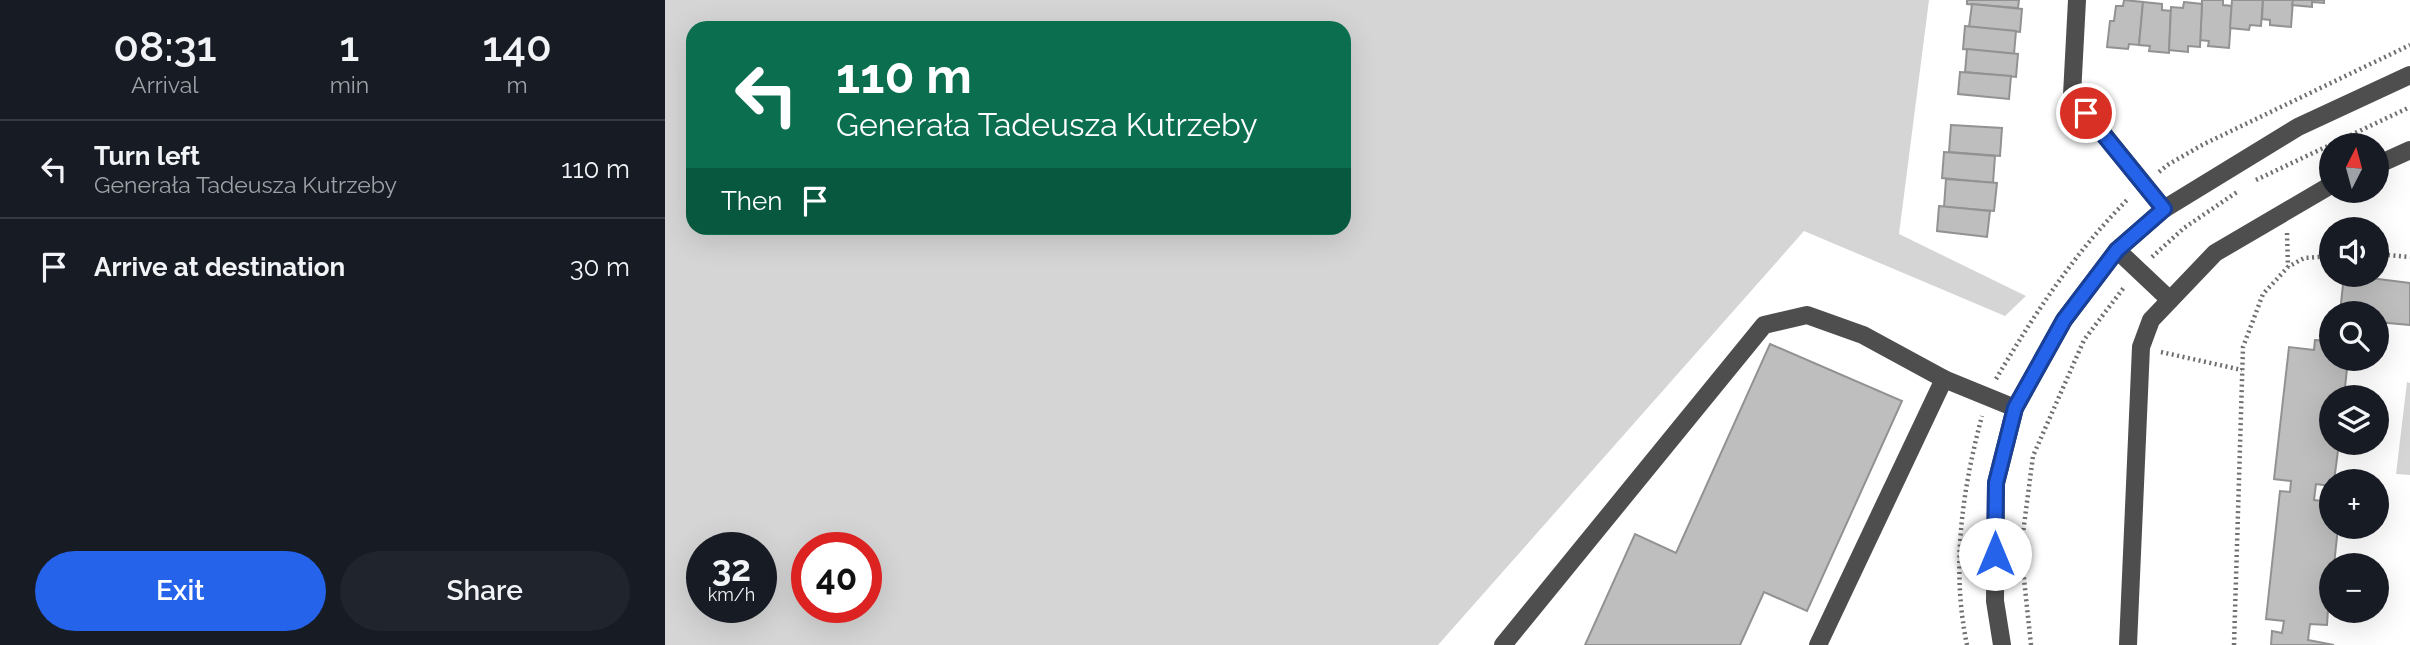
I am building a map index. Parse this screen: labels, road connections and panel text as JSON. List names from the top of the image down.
{
  "north": "top",
  "page": {
    "eta": [
      "08:31",
      "Arrival",
      "1",
      "min",
      "140",
      "m"
    ],
    "turn": ["110 m", "Generała Tadeusza Kutrzeby"],
    "list": [
      {
        "name": "Turn left",
        "note": "Generała Tadeusza Kutrzeby",
        "value": "110 m"
      },
      {
        "name": "Arrive at destination",
        "value": "30 m"
      }
    ],
    "map_buttons": ["+", "−"],
    "then": "Then",
    "speed": "32 km/h",
    "limit": "40",
    "buttons": ["Exit", "Share"]
  }
}
